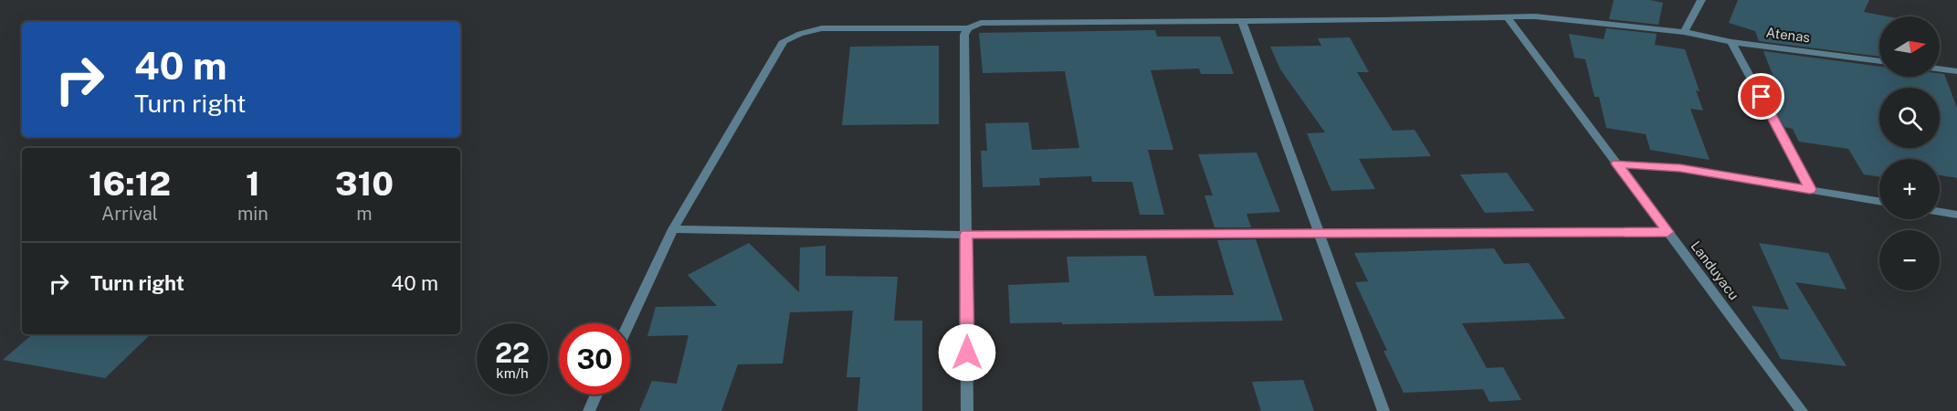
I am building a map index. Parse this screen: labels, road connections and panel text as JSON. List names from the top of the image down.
{
  "streets": {
    "street": ["Atenas", "Landuyacu"]
  },
  "crossings": [
    ["Atenas", "Landuyacu"]
  ],
  "north": "right",
  "page": {
    "map_buttons": ["+", "−"],
    "turn": ["40 m", "Turn right"],
    "eta": [
      "16:12",
      "Arrival",
      "1",
      "min",
      "310",
      "m"
    ],
    "list": [
      {
        "name": "Turn right",
        "value": "40 m"
      }
    ],
    "speed": "22 km/h",
    "limit": "30"
  }
}
